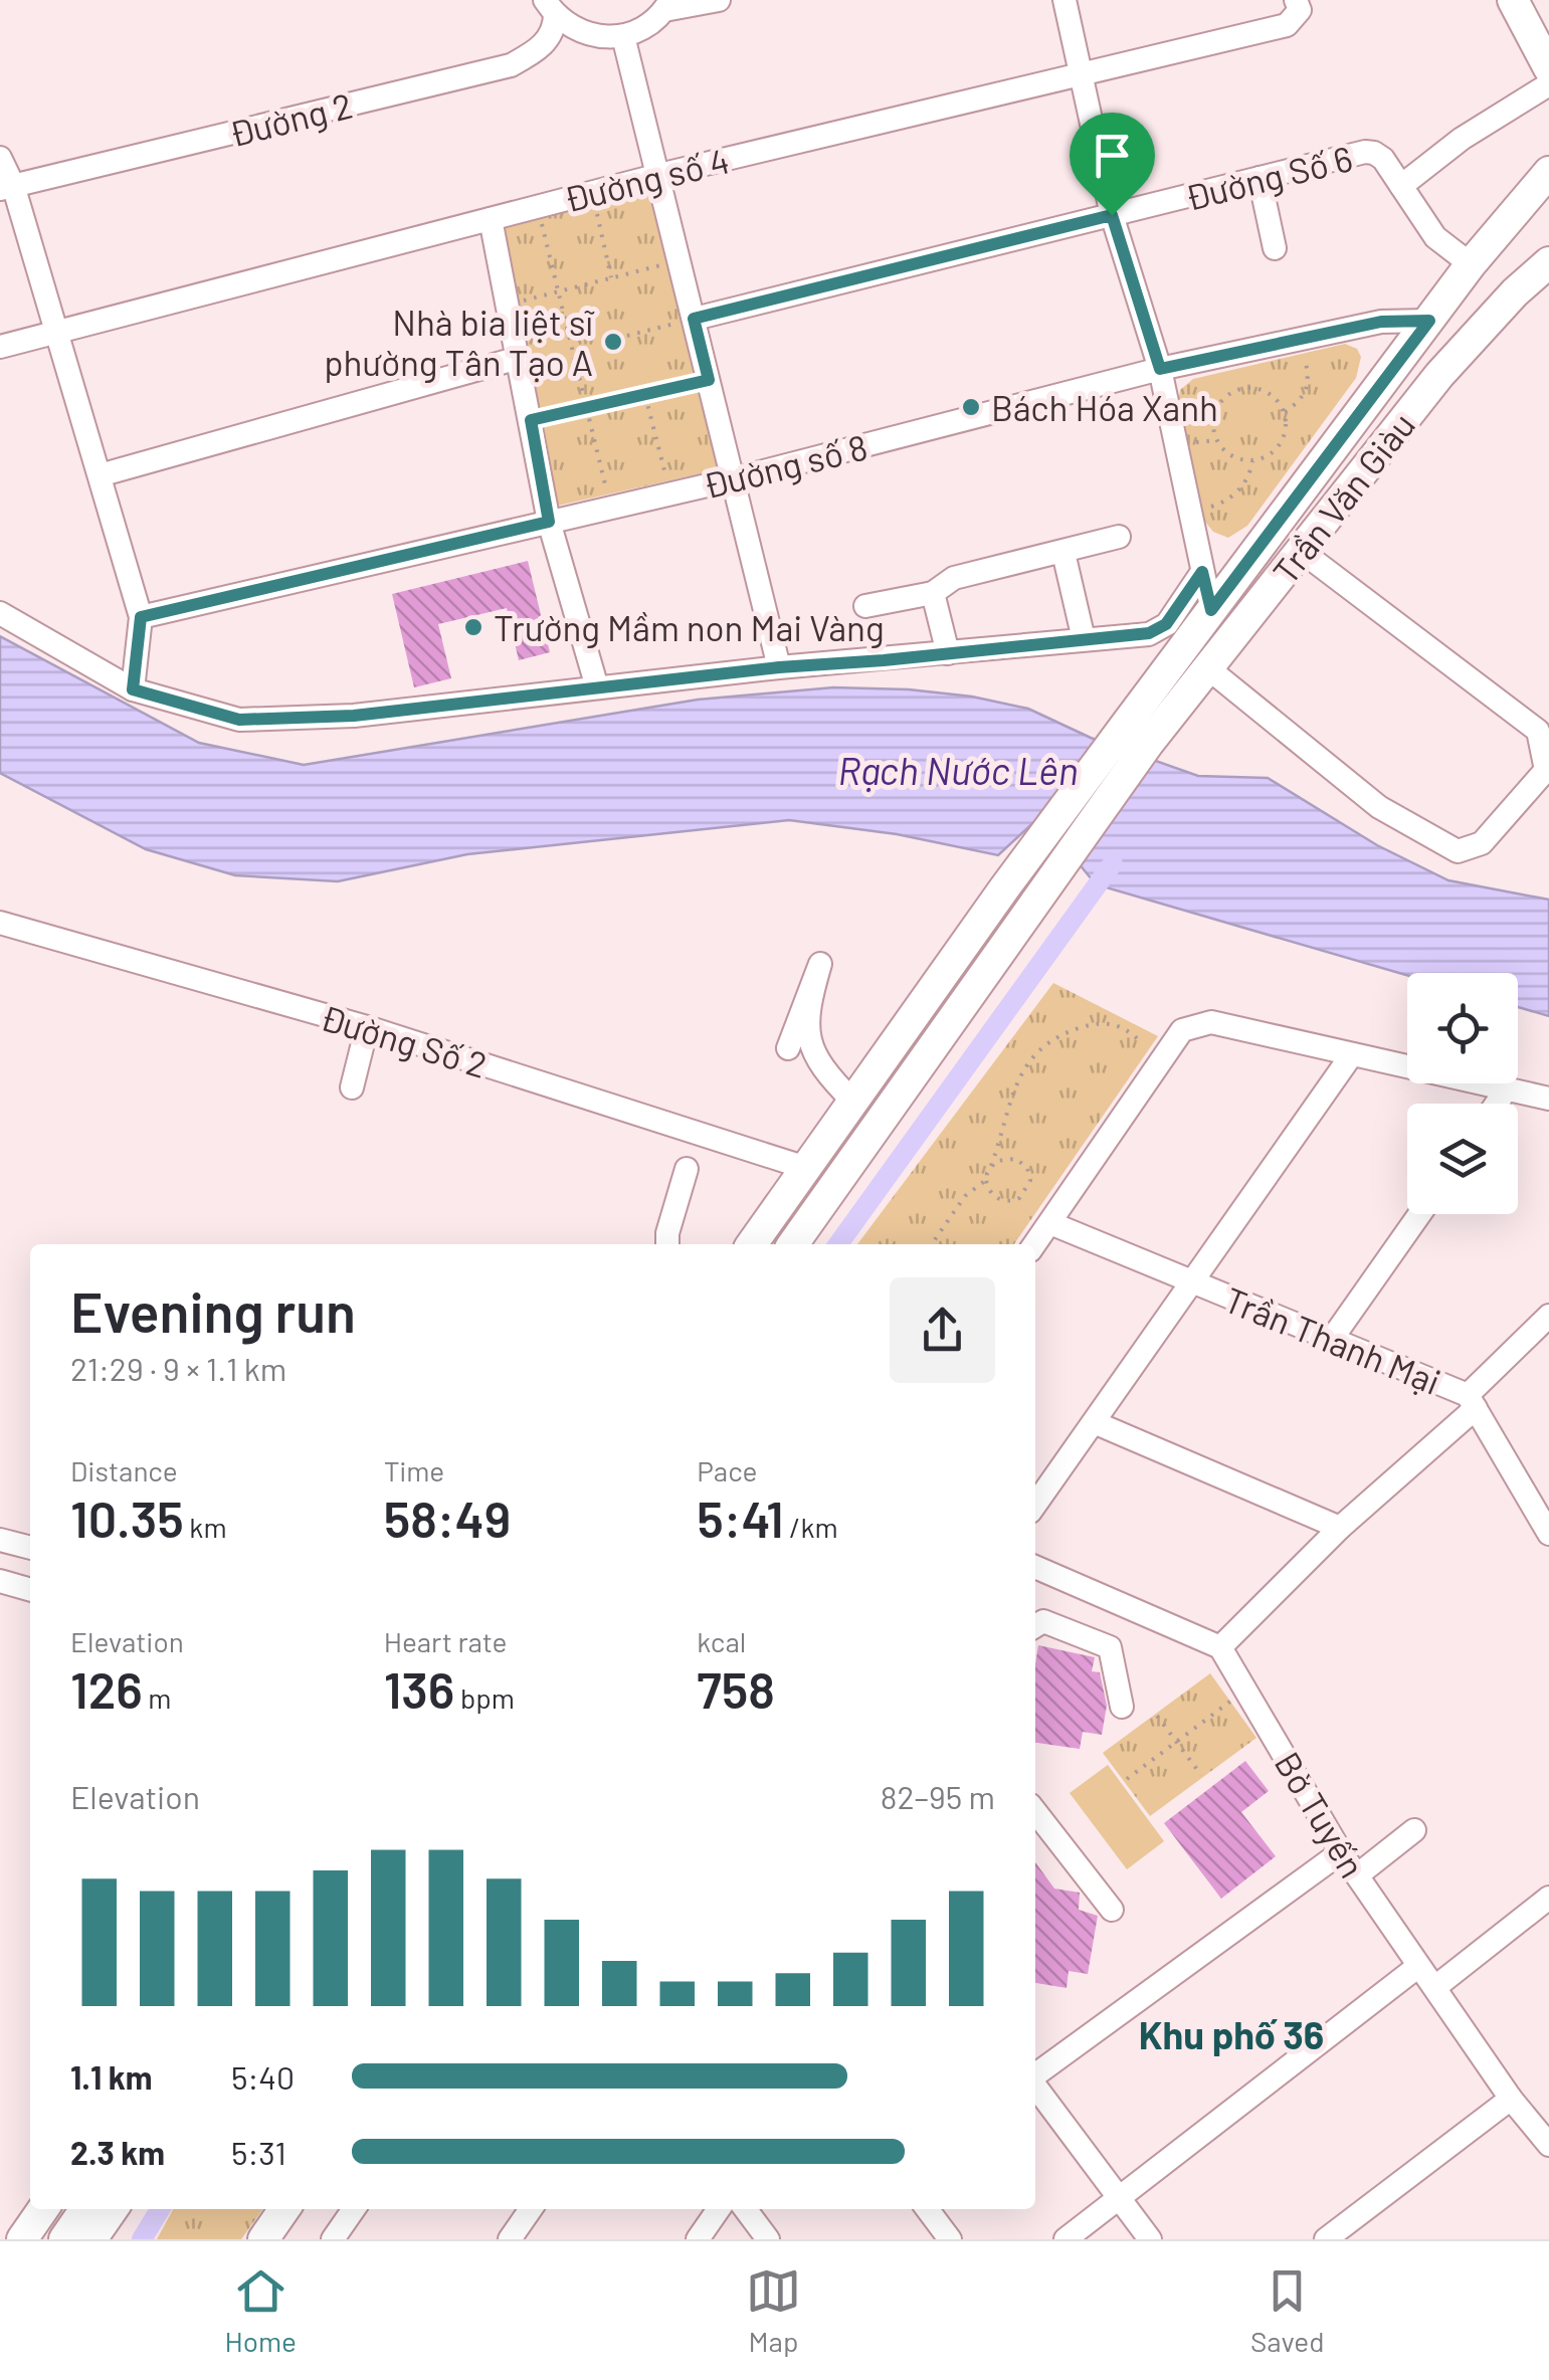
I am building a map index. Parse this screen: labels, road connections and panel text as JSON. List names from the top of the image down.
{
  "streets": {
    "main road": ["Trần Văn Giàu"],
    "street": [
      "Đường 2",
      "Đường Số 6",
      "Đường số 4",
      "Đường số 8",
      "Đường Số 2",
      "Trần Thanh Mại",
      "Bờ Tuyến"
    ]
  },
  "crossings": [
    ["Đường số 8", "Trần Văn Giàu"]
  ],
  "districts": ["Khu phố 36"],
  "water": ["Rạch Nước Lên"],
  "places": ["Nhà bia liệt sĩ phường Tân Tạo A", "Bách Hóa Xanh", "Trường Mầm non Mai Vàng"],
  "page": {
    "heading": ["Evening run", "21:29 · 9 × 1.1 km"],
    "stats": [
      ["Distance", "10.35 km"],
      ["Time", "58:49"],
      ["Pace", "5:41 /km"],
      ["Elevation", "126 m"],
      ["Heart rate", "136 bpm"],
      ["kcal", "758"]
    ],
    "chart": ["Elevation", "82–95 m"],
    "list": [
      {
        "name": "1.1 km",
        "note": "5:40"
      },
      {
        "name": "2.3 km",
        "note": "5:31"
      }
    ],
    "tabs": ["Home", "Map", "Saved"]
  }
}
